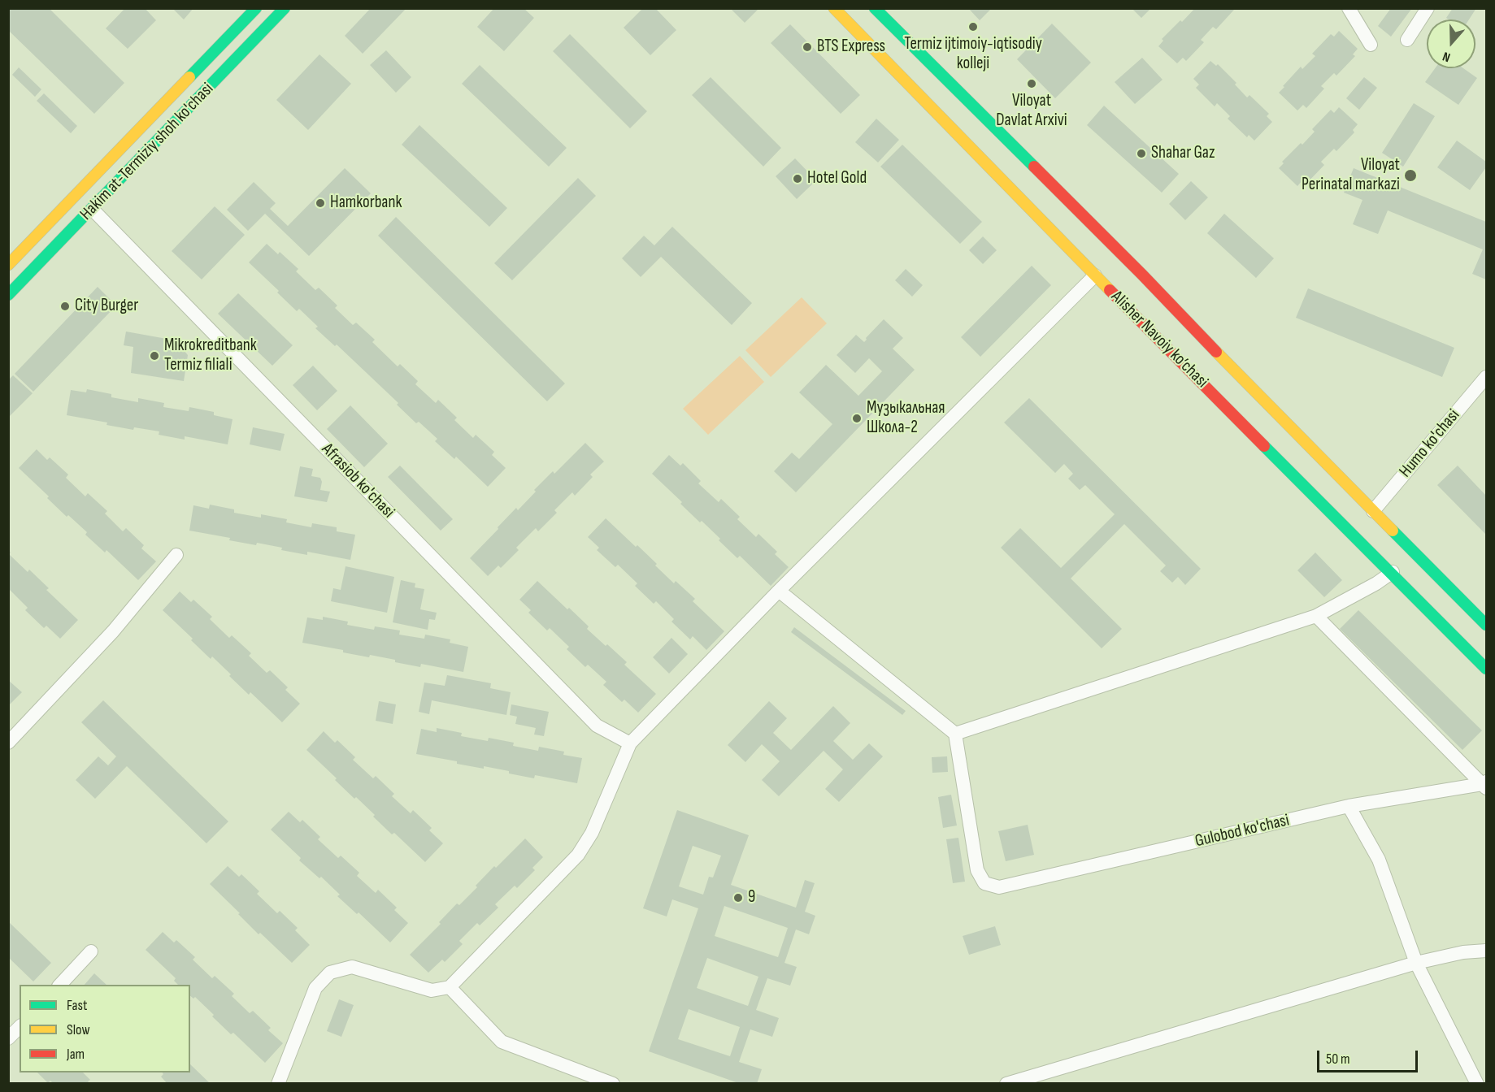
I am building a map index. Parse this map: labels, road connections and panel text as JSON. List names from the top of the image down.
{
  "streets": {
    "main road": ["Hakim at-Termiziy shoh ko'chasi", "Alisher Navoiy ko’chasi"],
    "street": ["Humo ko'chasi", "Afrasiob ko'chasi", "Gulobod ko'chasi"]
  },
  "crossings": [
    ["Hakim at-Termiziy shoh ko'chasi", "Afrasiob ko'chasi"],
    ["Alisher Navoiy ko’chasi", "Humo ko'chasi"]
  ],
  "places": [
    "Termiz ijtimoiy-iqtisodiy kolleji",
    "BTS Express",
    "Viloyat Davlat Arxivi",
    "Shahar Gaz",
    "Viloyat Perinatal markazi",
    "Hotel Gold",
    "Hamkorbank",
    "City Burger",
    "Mikrokreditbank Termiz filiali",
    "Музыкальная Школа-2",
    "9"
  ],
  "legend": ["Fast", "Slow", "Jam"],
  "scale_bar": "50 m",
  "north": "bottom"
}
